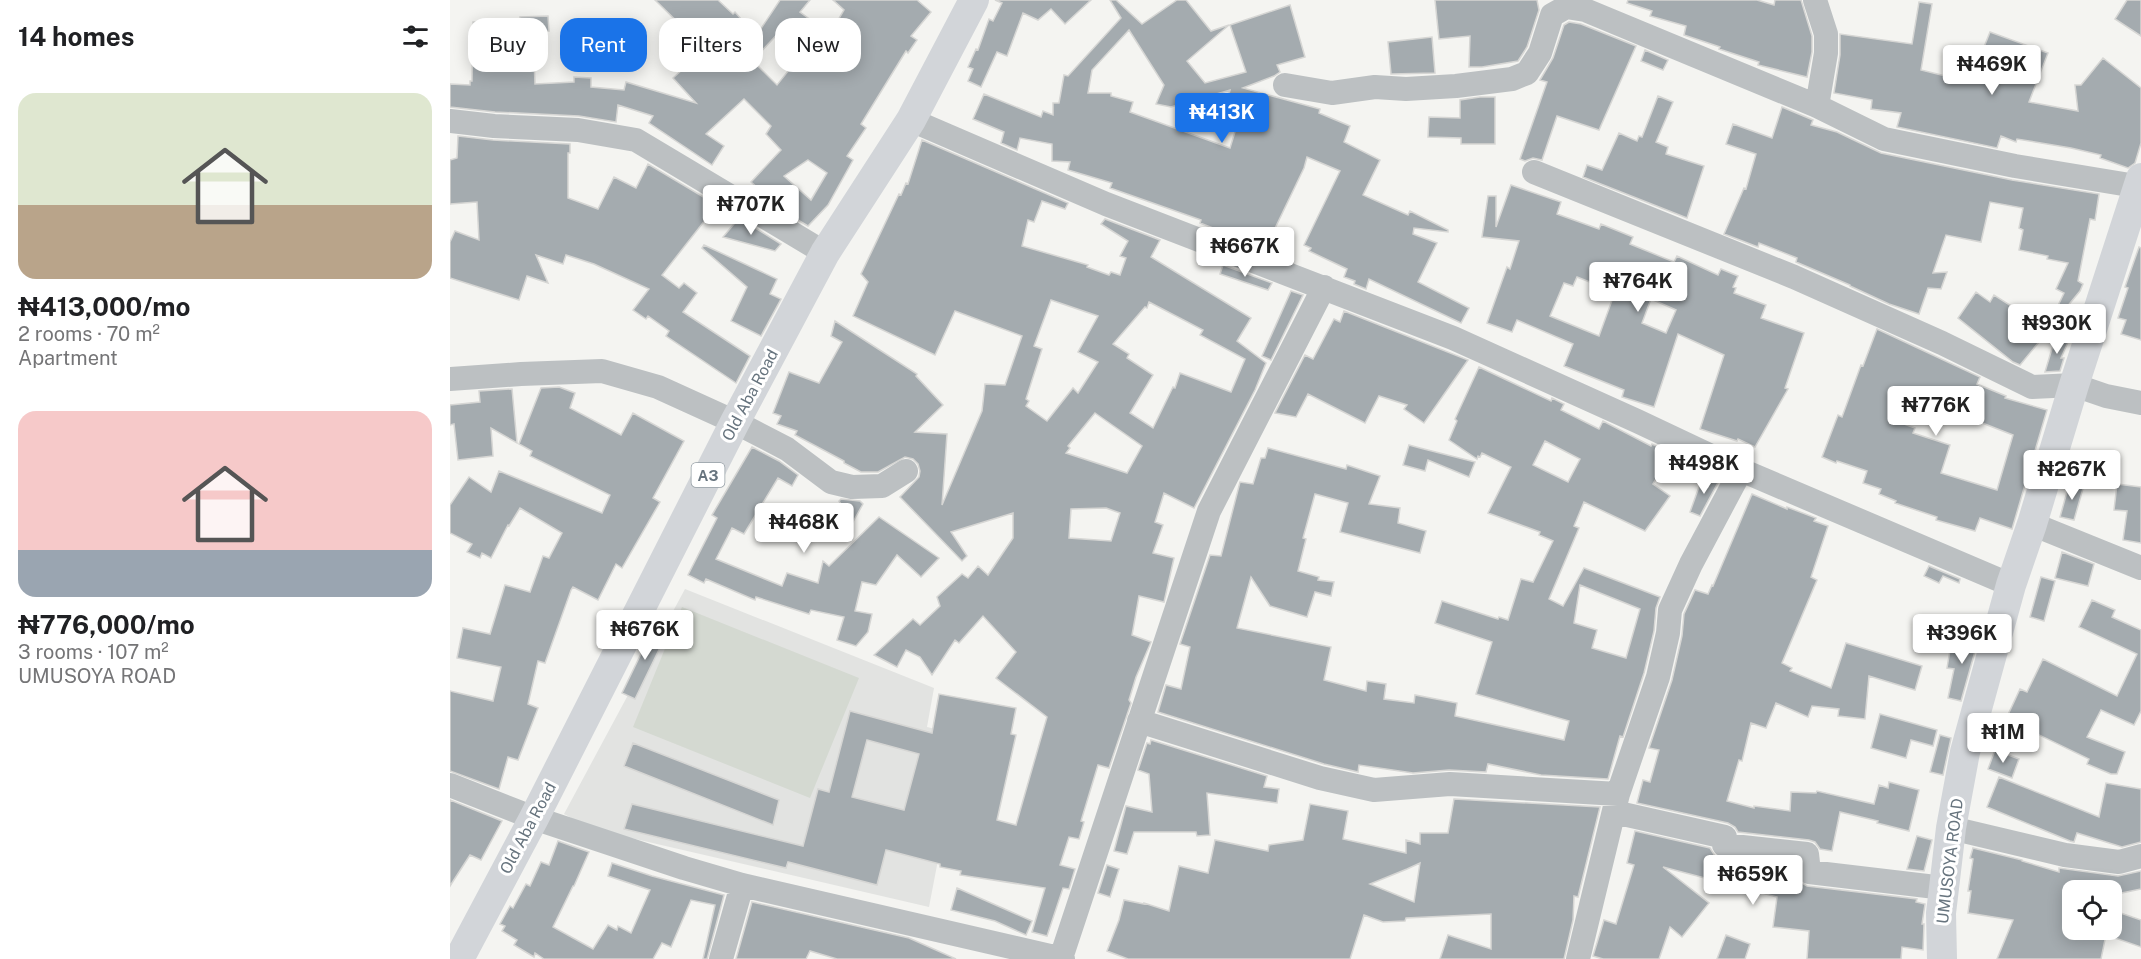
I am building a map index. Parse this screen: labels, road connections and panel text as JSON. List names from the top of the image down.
{
  "streets": {
    "main road": ["Old Aba Road", "A3", "UMUSOYA ROAD"]
  },
  "page": {
    "heading": "14 homes",
    "chip": [
      "Buy",
      "Rent",
      "Filters",
      "New"
    ],
    "price": [
      "₦469K",
      "₦413K",
      "₦707K",
      "₦667K",
      "₦764K",
      "₦930K",
      "₦776K",
      "₦498K",
      "₦267K",
      "₦468K",
      "₦676K",
      "₦396K",
      "₦1M",
      "₦659K"
    ],
    "list": [
      {
        "name": "₦413,000/mo",
        "note": "2 rooms · 70 m² · Apartment"
      },
      {
        "name": "₦776,000/mo",
        "note": "3 rooms · 107 m² · UMUSOYA ROAD"
      }
    ]
  }
}
